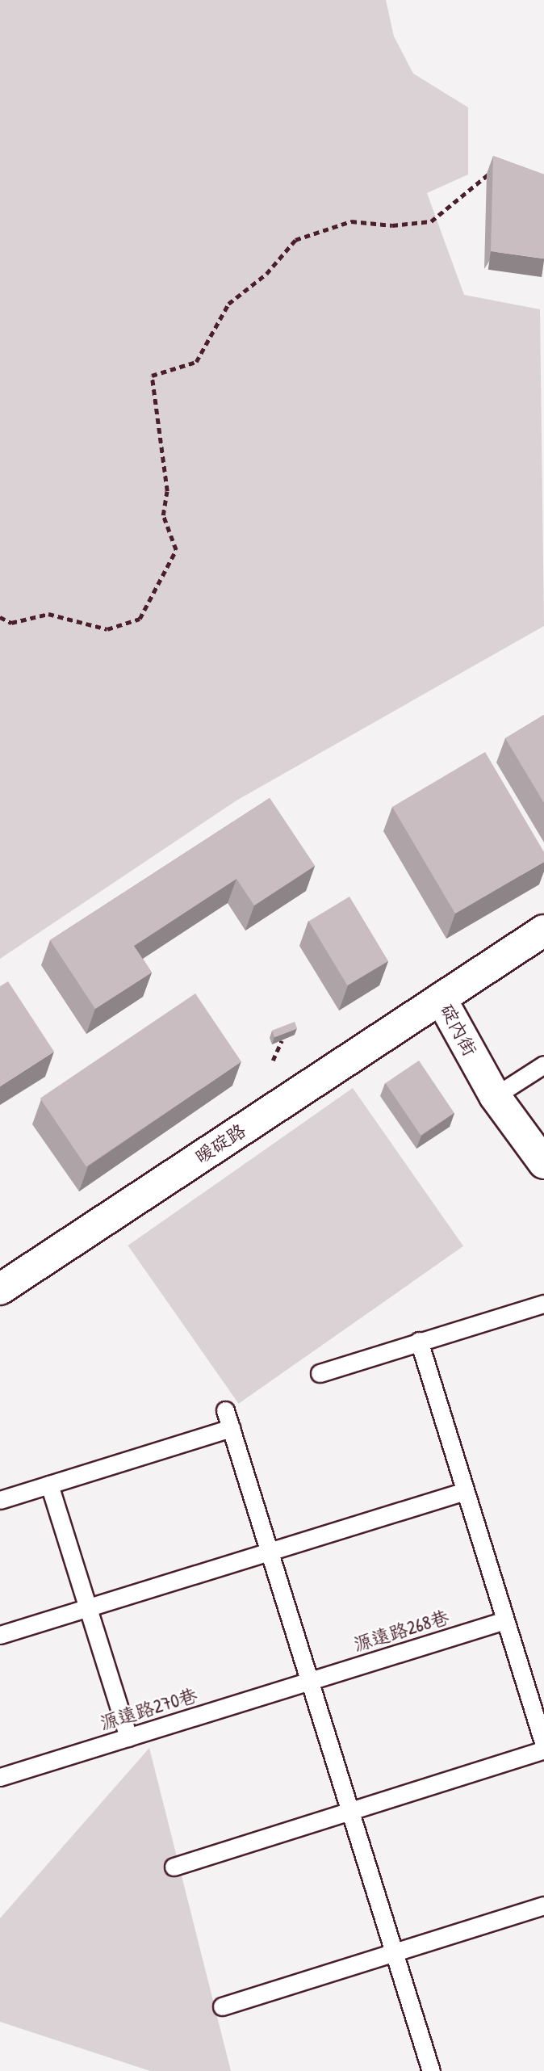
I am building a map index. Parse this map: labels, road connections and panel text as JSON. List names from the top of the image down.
{
  "streets": {
    "street": ["碇內街", "暖碇路"],
    "lane": ["源遠路268巷", "源遠路270巷"]
  },
  "crossings": [
    ["碇內街", "暖碇路"],
    ["源遠路268巷", "源遠路270巷"]
  ]
}
